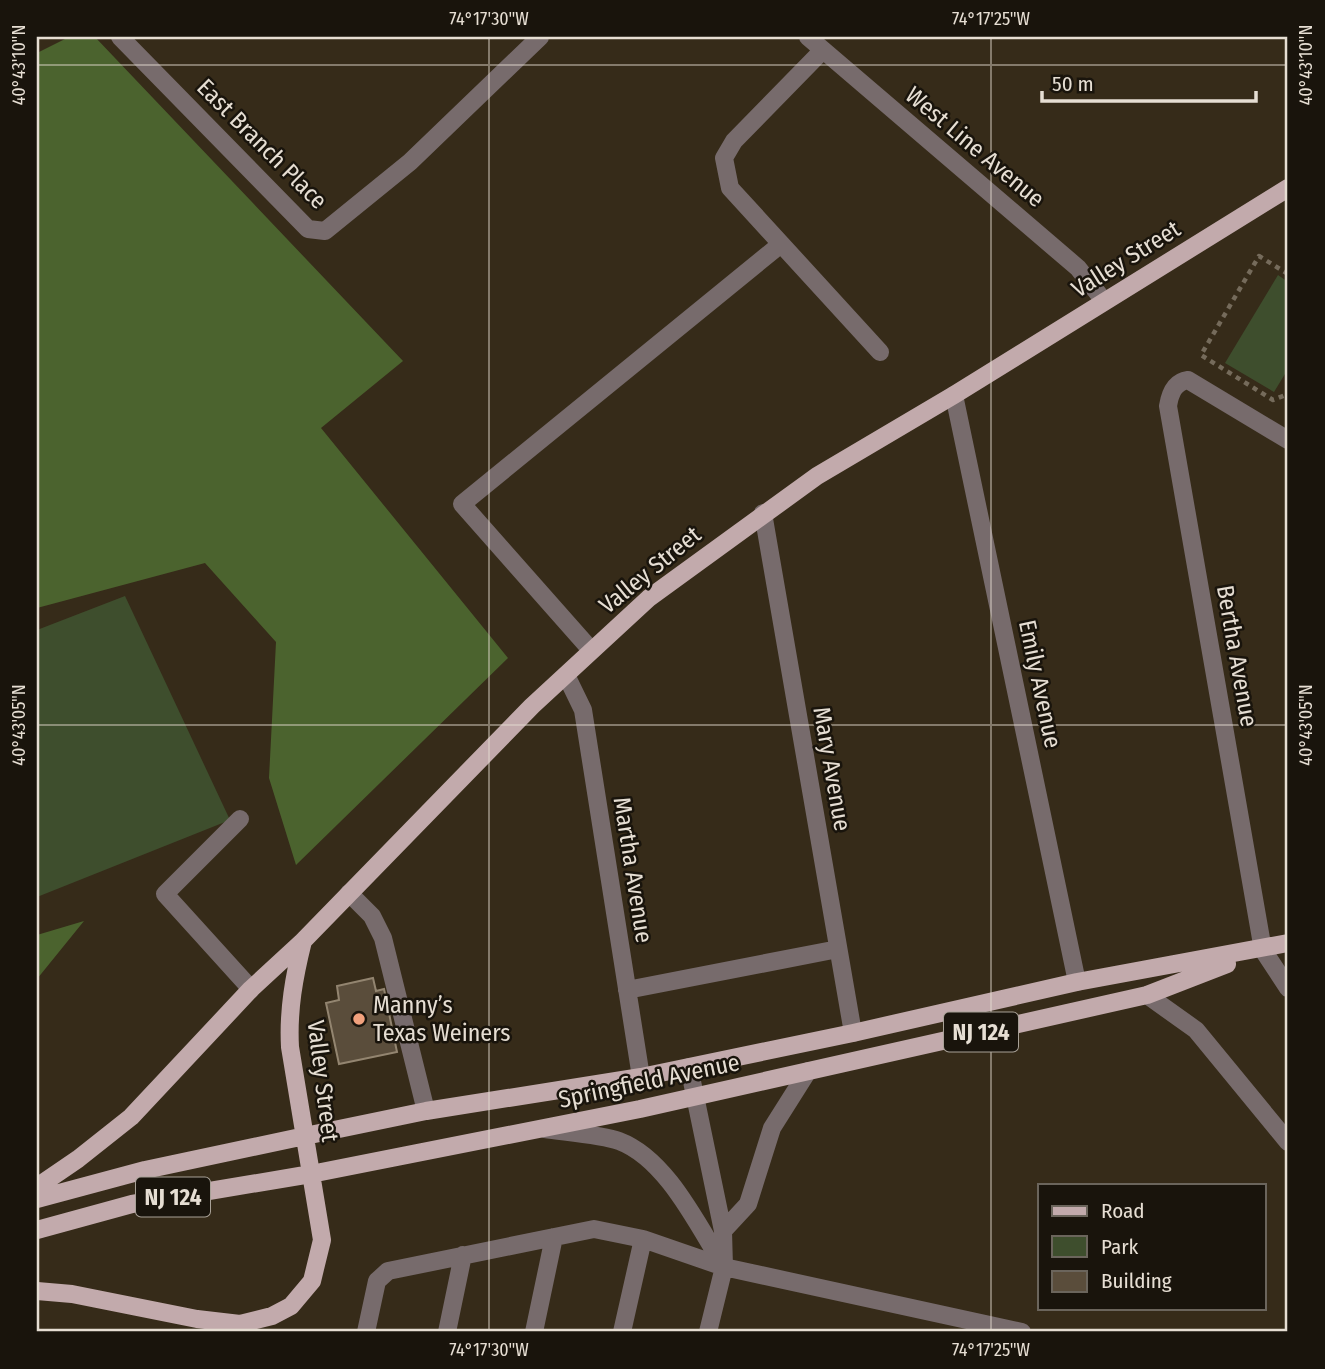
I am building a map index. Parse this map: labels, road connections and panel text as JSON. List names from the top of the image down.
{
  "streets": {
    "main road": ["Valley Street", "NJ 124", "Springfield Avenue"],
    "street": [
      "East Branch Place",
      "West Line Avenue",
      "Bertha Avenue",
      "Emily Avenue",
      "Mary Avenue",
      "Martha Avenue"
    ]
  },
  "crossings": [
    ["West Line Avenue", "Valley Street"],
    ["Valley Street", "Emily Avenue"],
    ["Valley Street", "Mary Avenue"],
    ["Valley Street", "Martha Avenue"],
    ["Valley Street", "Springfield Avenue"],
    ["Bertha Avenue", "Springfield Avenue"],
    ["Emily Avenue", "Springfield Avenue"],
    ["Mary Avenue", "Springfield Avenue"],
    ["Martha Avenue", "Springfield Avenue"]
  ],
  "places": ["Manny’s Texas Weiners"],
  "legend": ["Road", "Park", "Building"],
  "scale_bar": "50 m",
  "coordinates": [
    "74°17'30\"W",
    "74°17'25\"W",
    "40°43'10\"N",
    "40°43'05\"N"
  ]
}
